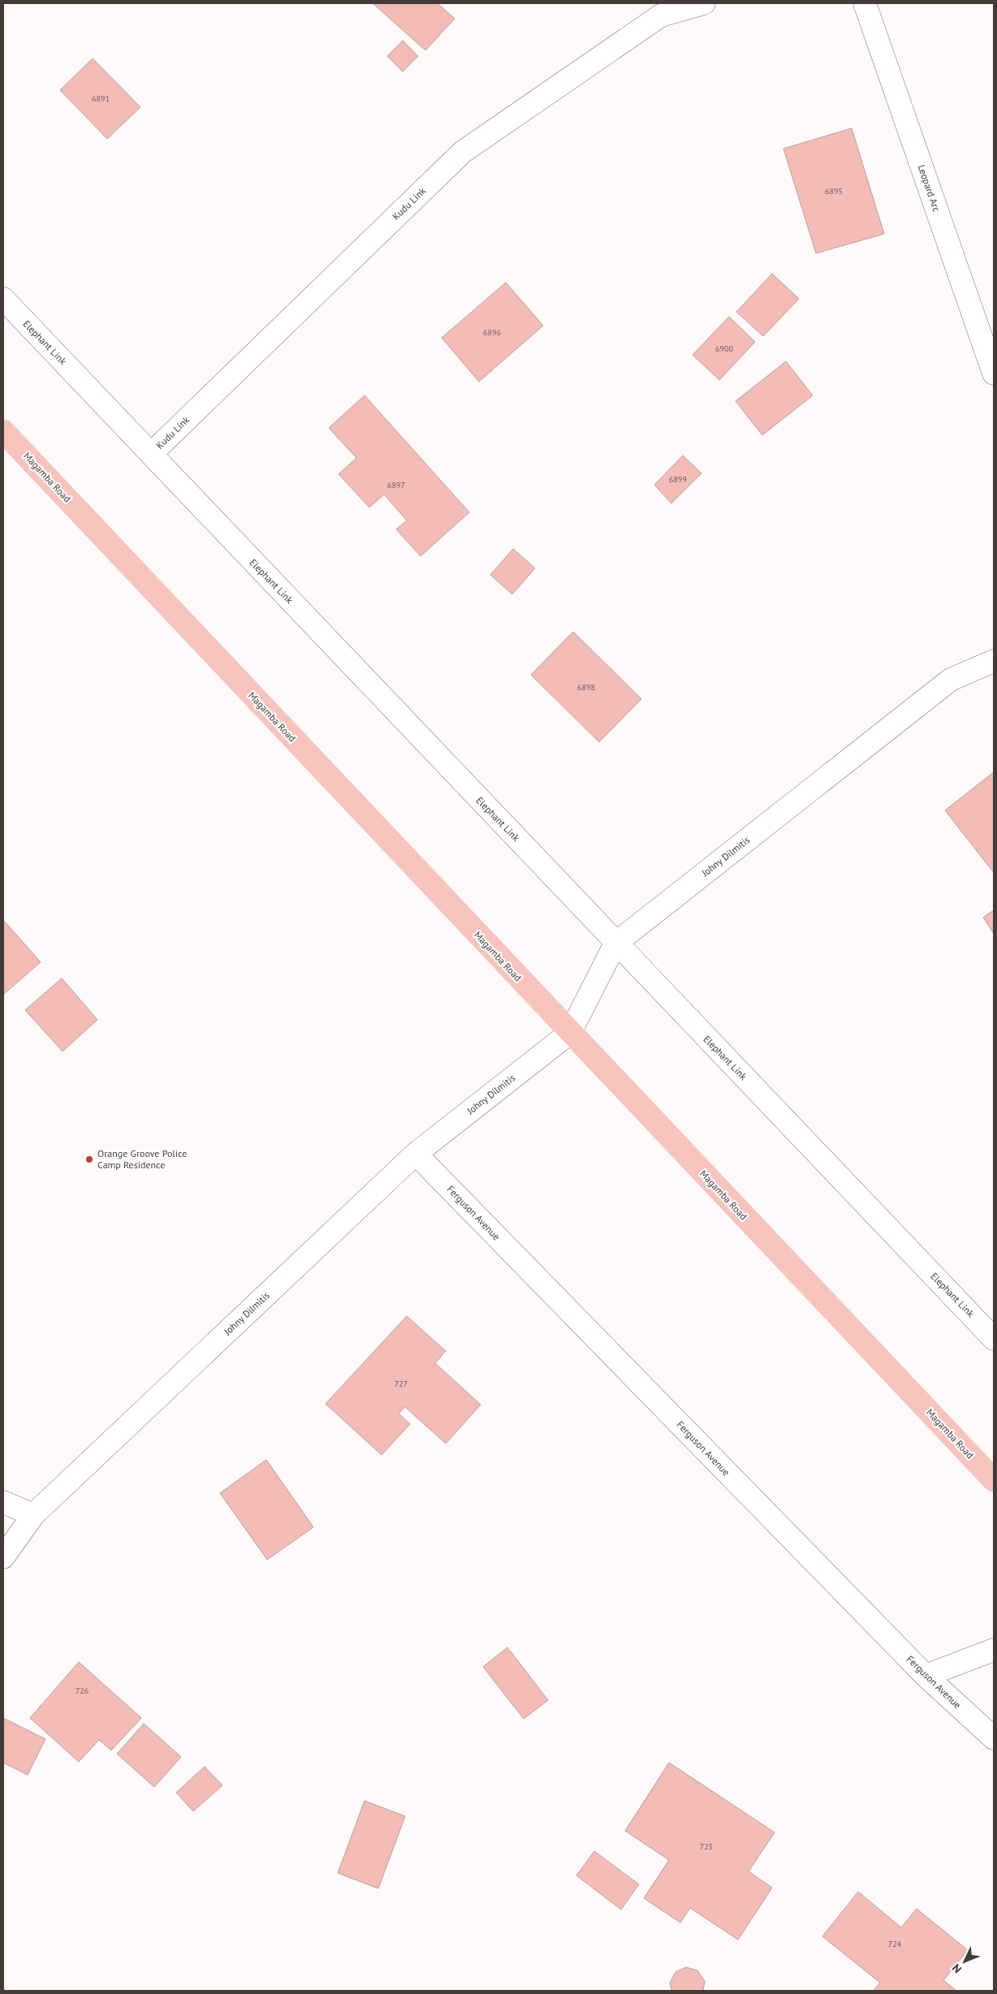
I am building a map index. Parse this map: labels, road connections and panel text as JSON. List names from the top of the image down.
{
  "streets": {
    "highway": ["Magamba Road"],
    "street": [
      "Leopard Arc",
      "Kudu Link",
      "Elephant Link",
      "Johny Dilmitis",
      "Ferguson Avenue"
    ]
  },
  "crossings": [
    ["Kudu Link", "Elephant Link"],
    ["Elephant Link", "Johny Dilmitis"],
    ["Magamba Road", "Johny Dilmitis"],
    ["Johny Dilmitis", "Ferguson Avenue"]
  ],
  "places": ["Orange Groove Police Camp Residence"],
  "house_numbers": [
    "6891",
    "6895",
    "6896",
    "6900",
    "6899",
    "6897",
    "6898",
    "727",
    "726",
    "725",
    "724"
  ],
  "north": "bottom left"
}
